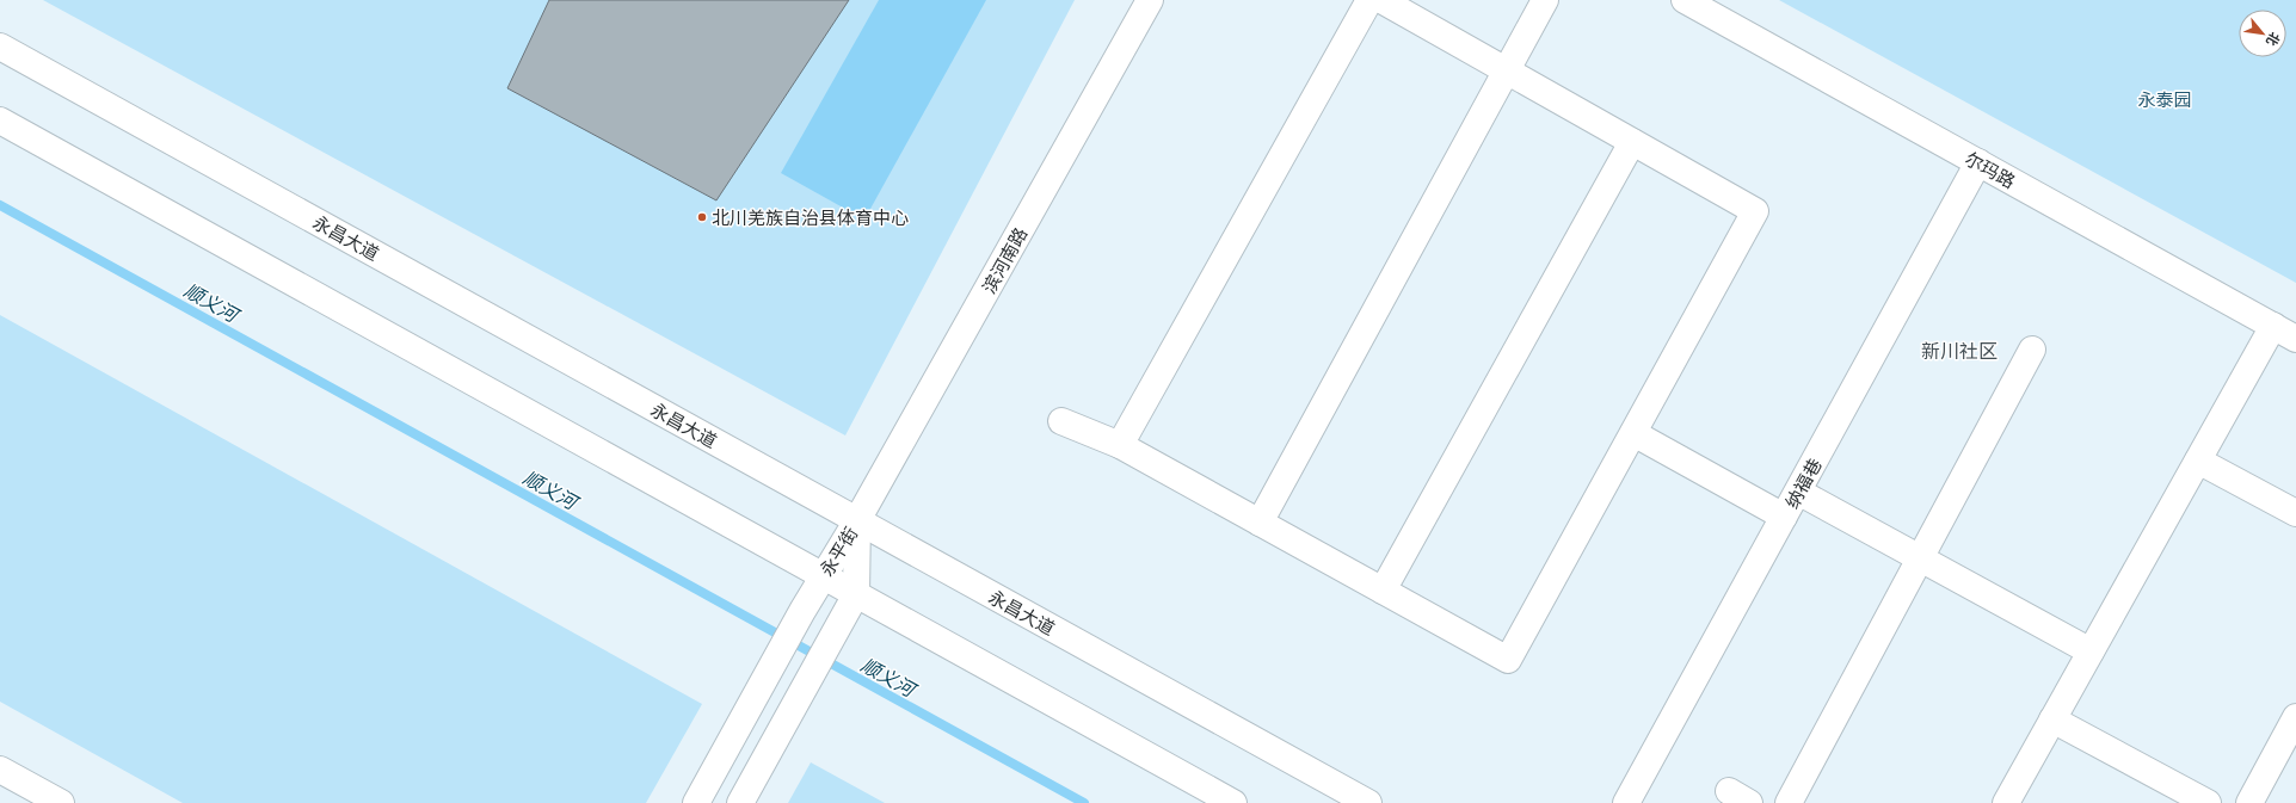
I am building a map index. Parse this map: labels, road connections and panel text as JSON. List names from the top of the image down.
{
  "streets": {
    "street": [
      "尔玛路",
      "永昌大道",
      "滨河南路",
      "纳福巷",
      "永平街"
    ]
  },
  "crossings": [
    ["尔玛路", "纳福巷"],
    ["永昌大道", "滨河南路"],
    ["永昌大道", "永平街"],
    ["滨河南路", "永平街"]
  ],
  "districts": ["新川社区"],
  "water": ["顺义河"],
  "parks": ["永泰园"],
  "places": ["北川羌族自治县体育中心"],
  "north": "bottom right"
}
